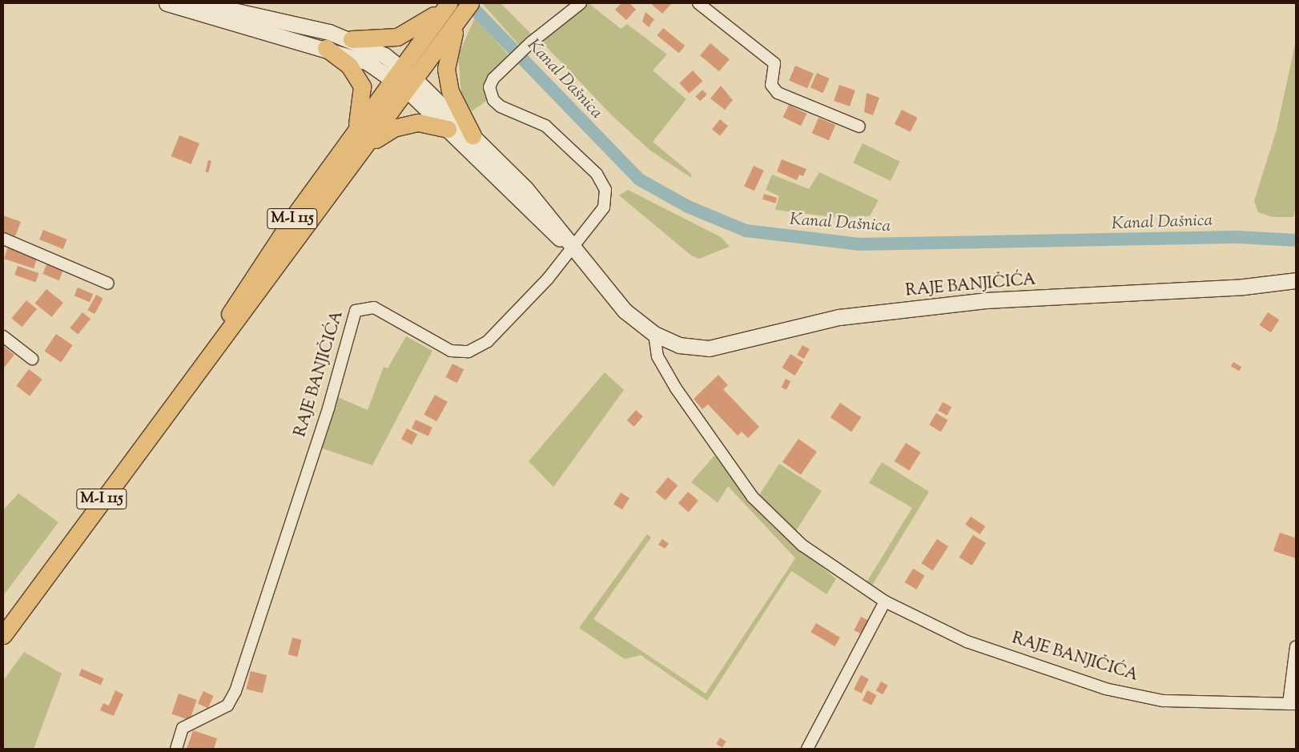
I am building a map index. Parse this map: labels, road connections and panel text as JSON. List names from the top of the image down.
{
  "streets": {
    "main road": ["M-I 115", "RAJE BANJIČIĆA"]
  },
  "water": ["Kanal Dašnica"]
}
